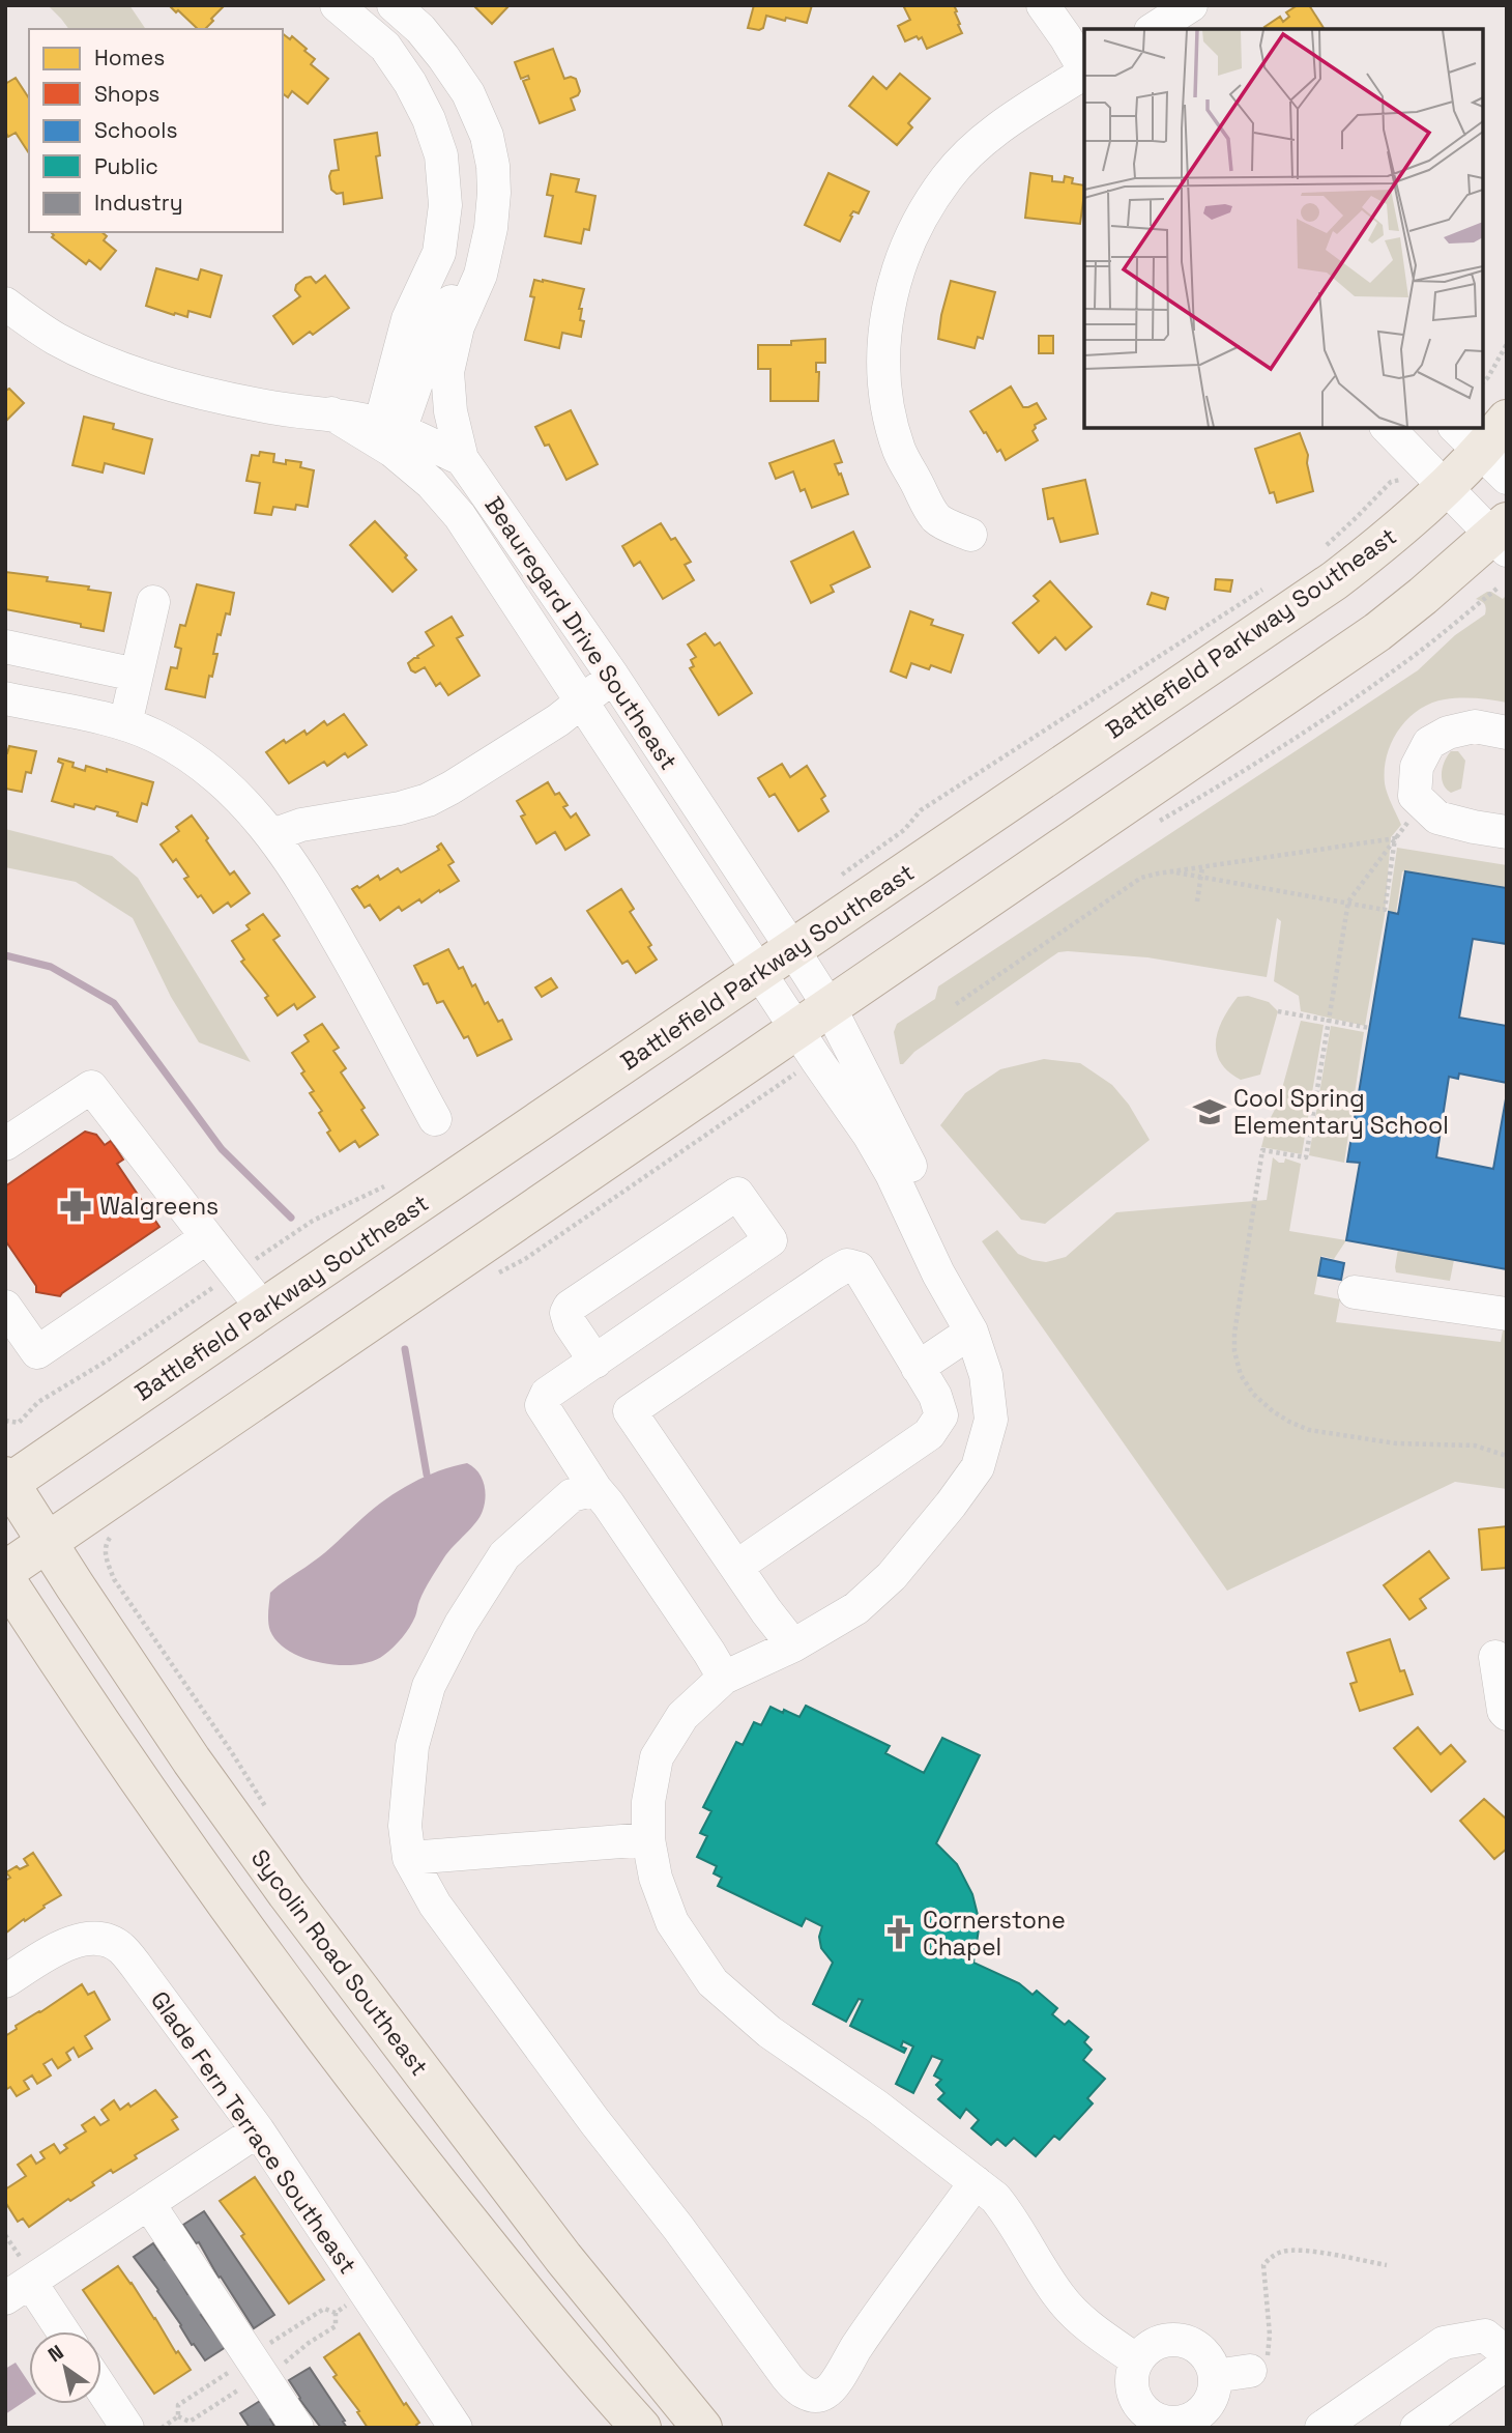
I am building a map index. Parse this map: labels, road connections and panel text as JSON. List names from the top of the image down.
{
  "streets": {
    "main road": ["Battlefield Parkway Southeast", "Sycolin Road Southeast"],
    "street": ["Beauregard Drive Southeast", "Glade Fern Terrace Southeast"]
  },
  "crossings": [
    ["Beauregard Drive Southeast", "Battlefield Parkway Southeast"],
    ["Battlefield Parkway Southeast", "Sycolin Road Southeast"]
  ],
  "places": {
    "school or university": ["Cool Spring Elementary School"],
    "pharmacy": ["Walgreens"],
    "church": ["Cornerstone Chapel"]
  },
  "legend": [
    "Homes",
    "Shops",
    "Schools",
    "Public",
    "Industry"
  ],
  "north": "top left"
}
